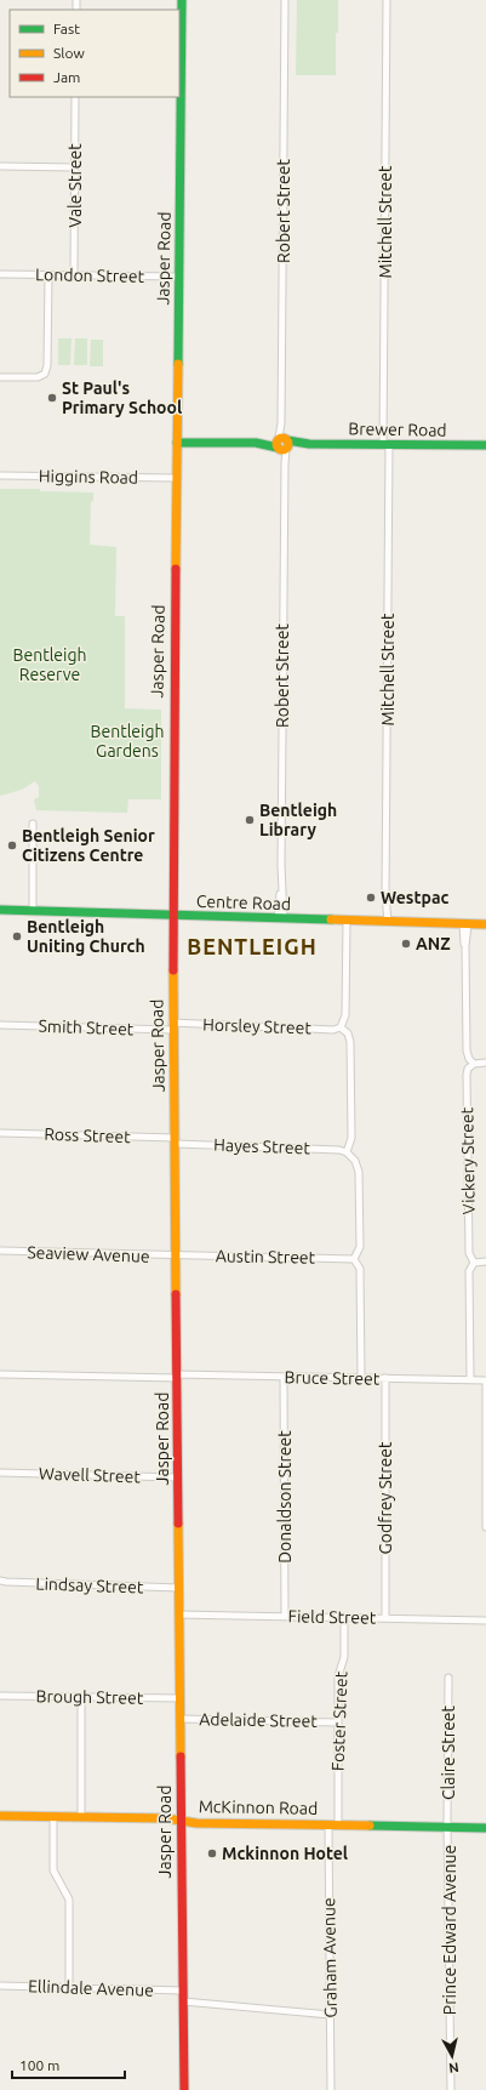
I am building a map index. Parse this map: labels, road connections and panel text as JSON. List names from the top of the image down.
{
  "streets": {
    "main road": [
      "Jasper Road",
      "Brewer Road",
      "Centre Road",
      "McKinnon Road"
    ],
    "street": [
      "Vale Street",
      "Robert Street",
      "Mitchell Street",
      "London Street",
      "Higgins Road",
      "Horsley Street",
      "Smith Street",
      "Ross Street",
      "Hayes Street",
      "Vickery Street",
      "Seaview Avenue",
      "Austin Street",
      "Bruce Street",
      "Wavell Street",
      "Donaldson Street",
      "Godfrey Street",
      "Lindsay Street",
      "Field Street",
      "Brough Street",
      "Adelaide Street",
      "Foster Street",
      "Claire Street",
      "Prince Edward Avenue",
      "Graham Avenue",
      "Ellindale Avenue"
    ]
  },
  "crossings": [
    ["Vale Street", "London Street"],
    ["Robert Street", "Brewer Road"],
    ["Robert Street", "Centre Road"],
    ["Mitchell Street", "Brewer Road"],
    ["Mitchell Street", "Centre Road"],
    ["Jasper Road", "London Street"],
    ["Jasper Road", "Brewer Road"],
    ["Jasper Road", "Higgins Road"],
    ["Jasper Road", "Centre Road"],
    ["Jasper Road", "Horsley Street"],
    ["Jasper Road", "Smith Street"],
    ["Jasper Road", "Ross Street"],
    ["Jasper Road", "Hayes Street"],
    ["Jasper Road", "Seaview Avenue"],
    ["Jasper Road", "Austin Street"],
    ["Jasper Road", "Bruce Street"],
    ["Jasper Road", "Wavell Street"],
    ["Jasper Road", "Lindsay Street"],
    ["Jasper Road", "Field Street"],
    ["Jasper Road", "Brough Street"],
    ["Jasper Road", "Adelaide Street"],
    ["Jasper Road", "McKinnon Road"],
    ["Jasper Road", "Ellindale Avenue"],
    ["Horsley Street", "Smith Street"],
    ["Ross Street", "Hayes Street"],
    ["Vickery Street", "Bruce Street"],
    ["Seaview Avenue", "Austin Street"],
    ["Bruce Street", "Donaldson Street"],
    ["Bruce Street", "Godfrey Street"],
    ["Donaldson Street", "Field Street"],
    ["Godfrey Street", "Field Street"],
    ["Field Street", "Foster Street"],
    ["Adelaide Street", "Foster Street"],
    ["Foster Street", "McKinnon Road"],
    ["Claire Street", "McKinnon Road"],
    ["Claire Street", "Prince Edward Avenue"],
    ["McKinnon Road", "Prince Edward Avenue"],
    ["McKinnon Road", "Graham Avenue"]
  ],
  "districts": ["BENTLEIGH"],
  "parks": ["Bentleigh Reserve", "Bentleigh Gardens"],
  "places": [
    "St Paul's Primary School",
    "Bentleigh Library",
    "Bentleigh Senior Citizens Centre",
    "Westpac",
    "Bentleigh Uniting Church",
    "ANZ",
    "Mckinnon Hotel"
  ],
  "legend": ["Fast", "Slow", "Jam"],
  "scale_bar": "100 m",
  "north": "bottom"
}
